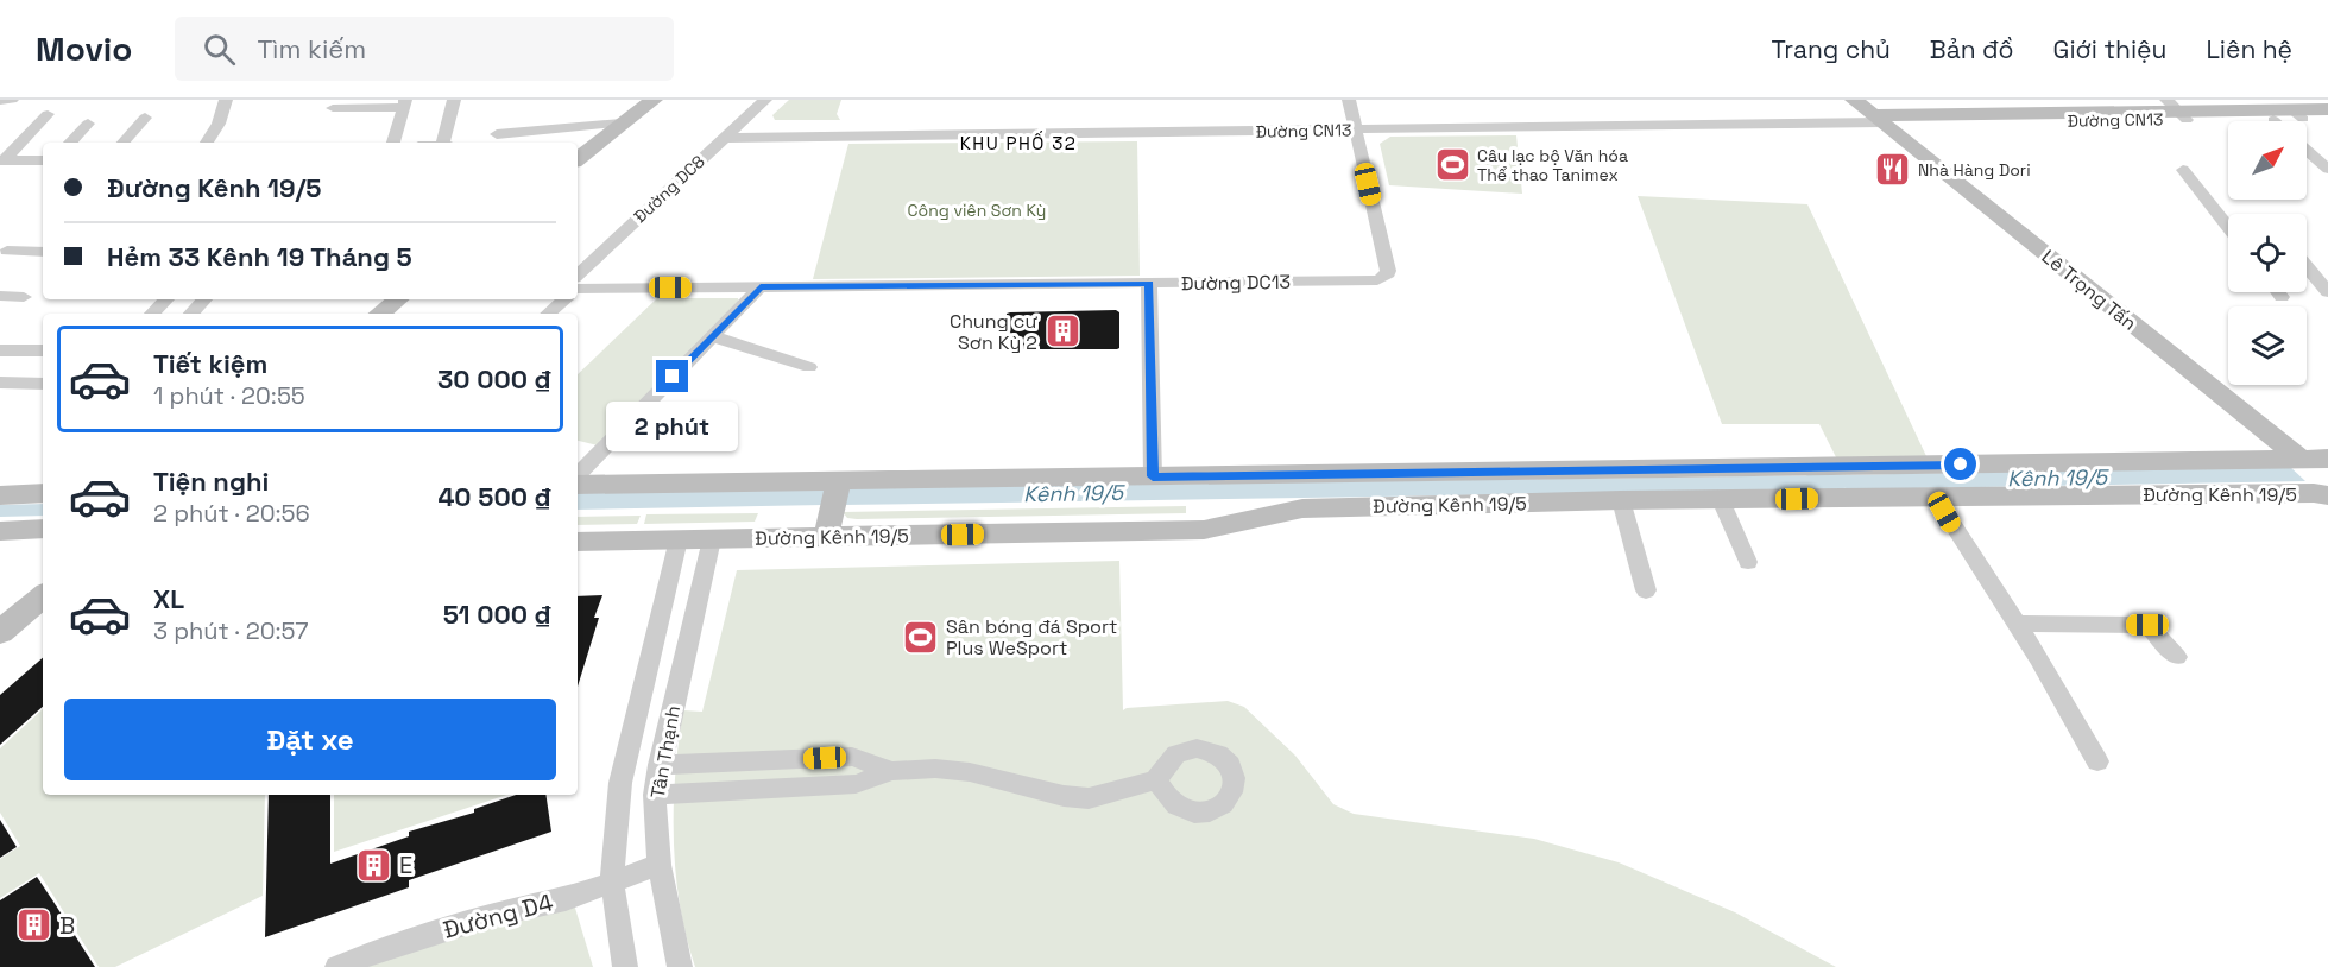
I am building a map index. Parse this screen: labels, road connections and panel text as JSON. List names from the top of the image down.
{
  "streets": {
    "street": [
      "Đường CN13",
      "Đường DC8",
      "Đường DC13",
      "Lê Trọng Tấn",
      "Đường Kênh 19/5",
      "Tân Thạnh",
      "Đường D4"
    ]
  },
  "crossings": [
    ["Đường CN13", "Đường DC8"],
    ["Đường CN13", "Đường DC13"],
    ["Đường CN13", "Lê Trọng Tấn"],
    ["Lê Trọng Tấn", "Đường Kênh 19/5"],
    ["Đường Kênh 19/5", "Tân Thạnh"],
    ["Tân Thạnh", "Đường D4"]
  ],
  "districts": ["KHU PHỐ 32"],
  "water": ["Kênh 19/5"],
  "parks": ["Công viên Sơn Kỳ"],
  "places": {
    "sports": ["Câu lạc bộ Văn hóa Thể thao Tanimex", "Sân bóng đá Sport Plus WeSport"],
    "restaurant": ["Nhà Hàng Dori"],
    "building": ["Chung cư Sơn Kỳ 2", "E", "B"]
  },
  "north": "top right",
  "page": {
    "header": "Movio",
    "search": "Tìm kiếm",
    "nav": [
      "Trang chủ",
      "Bản đồ",
      "Giới thiệu",
      "Liên hệ"
    ],
    "banner": ["Đường Kênh 19/5", "Hẻm 33 Kênh 19 Tháng 5"],
    "list": [
      {
        "name": "Tiết kiệm",
        "note": "1 phút · 20:55",
        "value": "30 000 ₫"
      },
      {
        "name": "Tiện nghi",
        "note": "2 phút · 20:56",
        "value": "40 500 ₫"
      },
      {
        "name": "XL",
        "note": "3 phút · 20:57",
        "value": "51 000 ₫"
      }
    ],
    "bubble": "2 phút",
    "buttons": "Đặt xe"
  }
}
